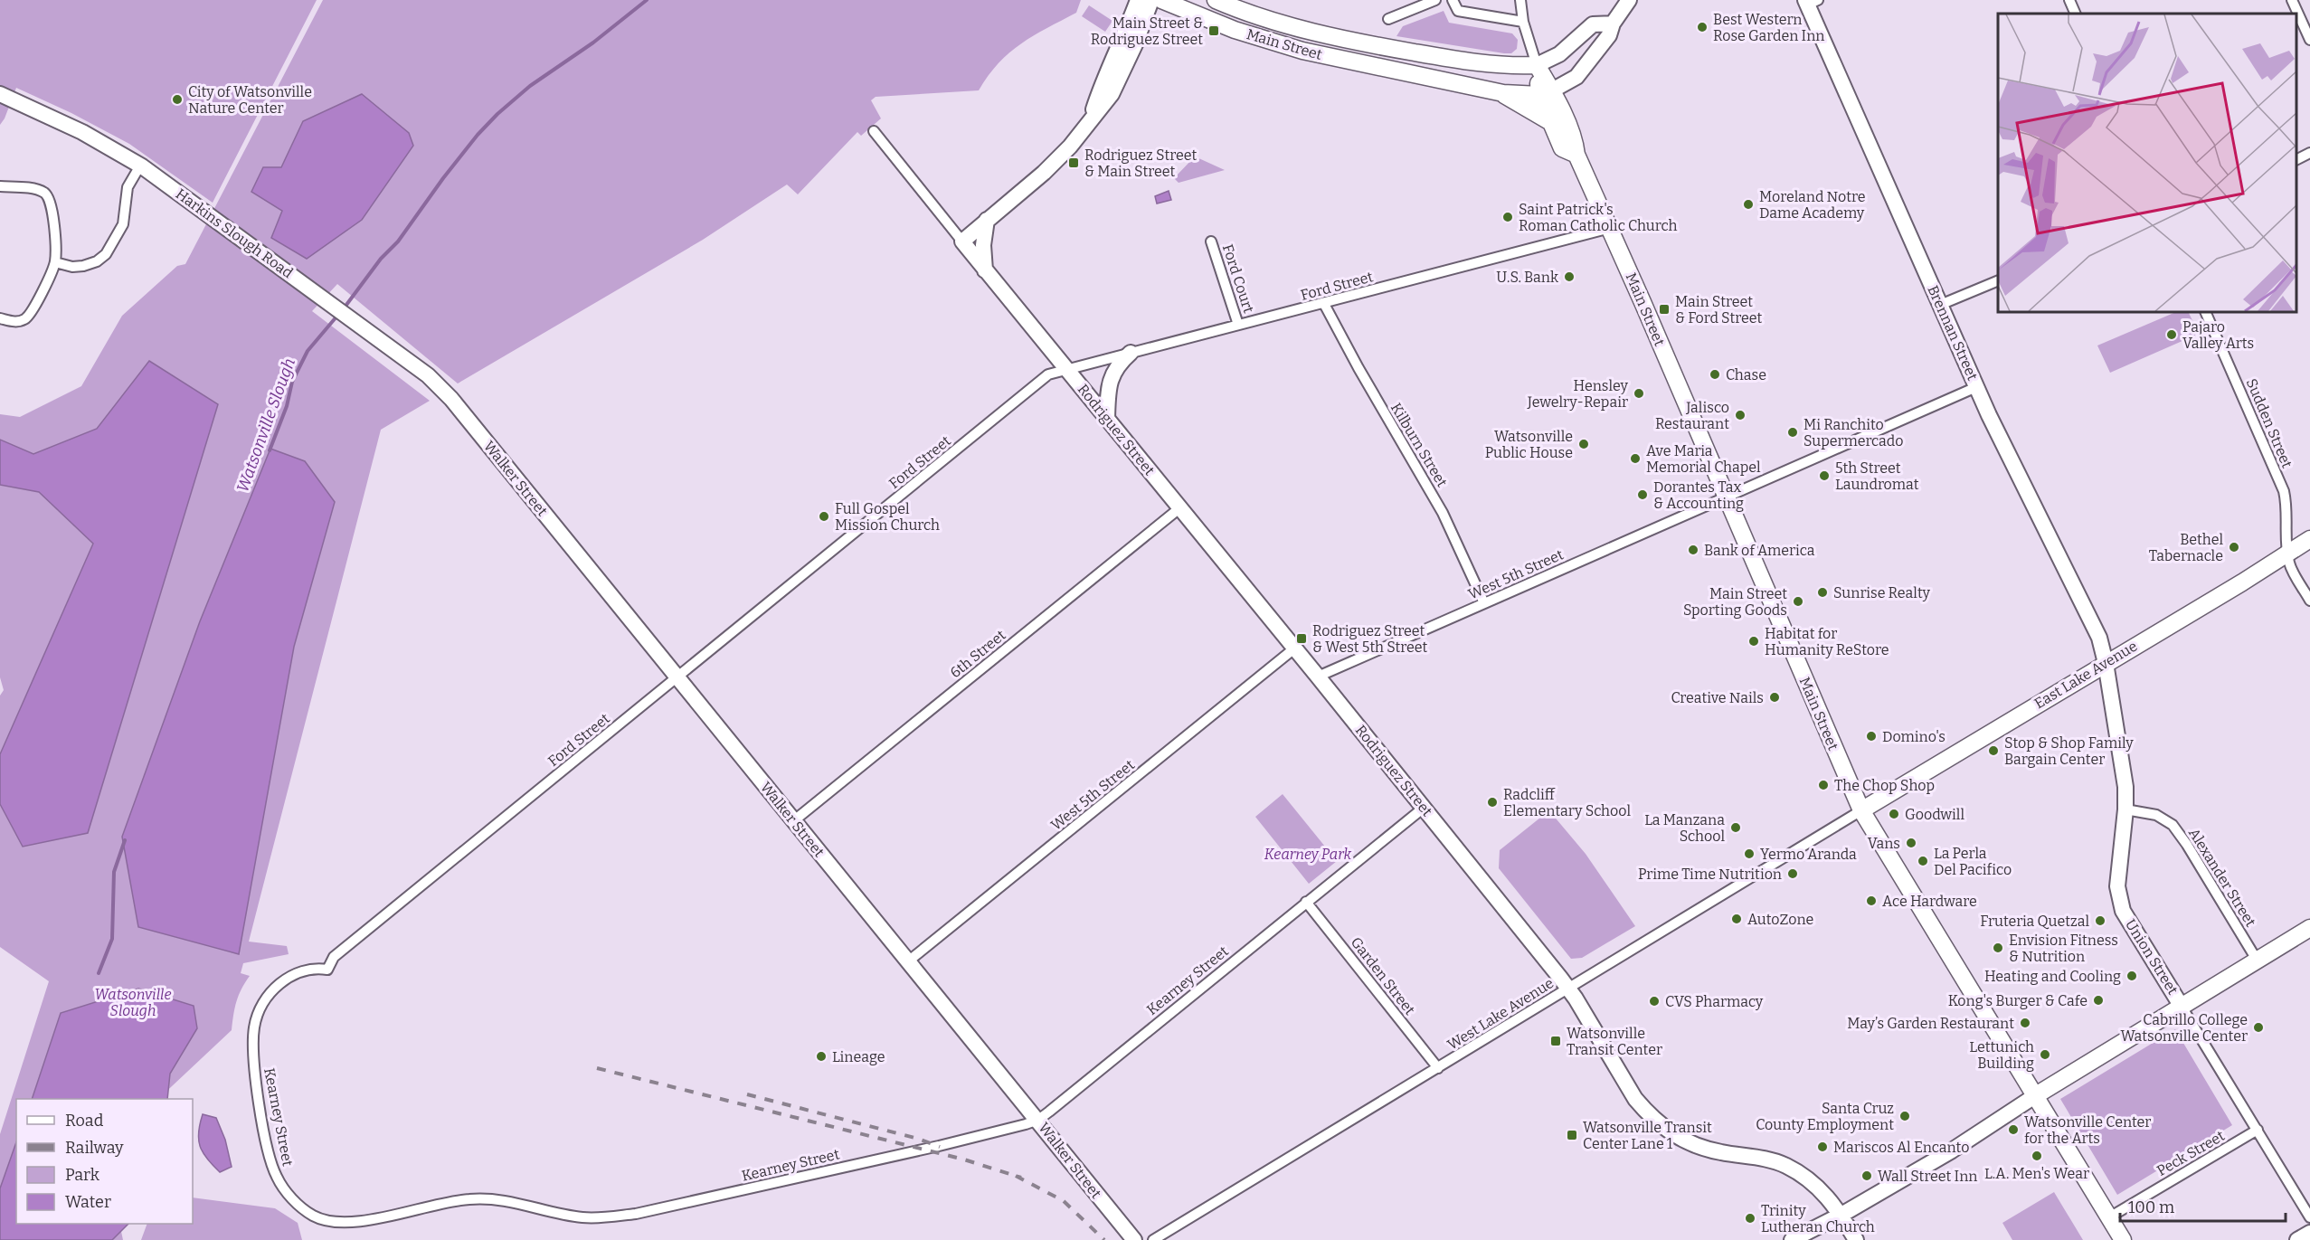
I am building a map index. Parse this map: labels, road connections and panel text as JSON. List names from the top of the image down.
{
  "streets": {
    "main road": ["Main Street", "East Lake Avenue"],
    "street": [
      "Harkins Slough Road",
      "Ford Court",
      "Ford Street",
      "Brennan Street",
      "Sudden Street",
      "Rodriguez Street",
      "Kilburn Street",
      "Walker Street",
      "West 5th Street",
      "6th Street",
      "Alexander Street",
      "Union Street",
      "Garden Street",
      "Kearney Street",
      "West Lake Avenue",
      "Peck Street"
    ]
  },
  "crossings": [
    ["Main Street", "Ford Street"],
    ["Main Street", "West 5th Street"],
    ["Main Street", "East Lake Avenue"],
    ["Main Street", "West Lake Avenue"],
    ["Main Street", "Peck Street"],
    ["Harkins Slough Road", "Walker Street"],
    ["Ford Court", "Ford Street"],
    ["Ford Street", "Rodriguez Street"],
    ["Ford Street", "Kilburn Street"],
    ["Ford Street", "Walker Street"],
    ["Ford Street", "Kearney Street"],
    ["Brennan Street", "West 5th Street"],
    ["Brennan Street", "East Lake Avenue"],
    ["Brennan Street", "Union Street"],
    ["Sudden Street", "East Lake Avenue"],
    ["Rodriguez Street", "West 5th Street"],
    ["Rodriguez Street", "6th Street"],
    ["Rodriguez Street", "Kearney Street"],
    ["Rodriguez Street", "West Lake Avenue"],
    ["Kilburn Street", "West 5th Street"],
    ["Walker Street", "West 5th Street"],
    ["Walker Street", "6th Street"],
    ["Walker Street", "Kearney Street"],
    ["East Lake Avenue", "Union Street"],
    ["East Lake Avenue", "West Lake Avenue"],
    ["Alexander Street", "Union Street"],
    ["Union Street", "Peck Street"],
    ["Garden Street", "Kearney Street"],
    ["Garden Street", "West Lake Avenue"]
  ],
  "water": ["Watsonville Slough"],
  "parks": ["Kearney Park", "Watsonville Slough"],
  "places": {
    "other": [
      "Best Western Rose Garden Inn",
      "City of Watsonville Nature Center",
      "Moreland Notre Dame Academy",
      "Saint Patrick's Roman Catholic Church",
      "U.S. Bank",
      "Pajaro Valley Arts",
      "Chase",
      "Hensley Jewelry-Repair",
      "Jalisco Restaurant",
      "Mi Ranchito Supermercado",
      "Watsonville Public House",
      "Ave Maria Memorial Chapel",
      "5th Street Laundromat",
      "Dorantes Tax & Accounting",
      "Full Gospel Mission Church",
      "Bethel Tabernacle",
      "Bank of America",
      "Sunrise Realty",
      "Main Street Sporting Goods",
      "Habitat for Humanity ReStore",
      "Creative Nails",
      "Domino's",
      "Stop & Shop Family Bargain Center",
      "The Chop Shop",
      "Radcliff Elementary School",
      "Goodwill",
      "La Manzana School",
      "Vans",
      "Yermo Aranda",
      "La Perla Del Pacifico",
      "Prime Time Nutrition",
      "Ace Hardware",
      "AutoZone",
      "Fruteria Quetzal",
      "Envision Fitness & Nutrition",
      "Heating and Cooling",
      "Kong's Burger & Cafe",
      "CVS Pharmacy",
      "May’s Garden Restaurant",
      "Cabrillo College Watsonville Center",
      "Lettunich Building",
      "Lineage",
      "Santa Cruz County Employment",
      "Watsonville Center for the Arts",
      "Mariscos Al Encanto",
      "L.A. Men's Wear",
      "Wall Street Inn",
      "Trinity Lutheran Church"
    ],
    "transit": [
      "Main Street & Rodriguez Street",
      "Rodriguez Street & Main Street",
      "Main Street & Ford Street",
      "Rodriguez Street & West 5th Street",
      "Watsonville Transit Center",
      "Watsonville Transit Center Lane 1"
    ]
  },
  "legend": [
    "Road",
    "Railway",
    "Park",
    "Water"
  ],
  "scale_bar": "100 m"
}
